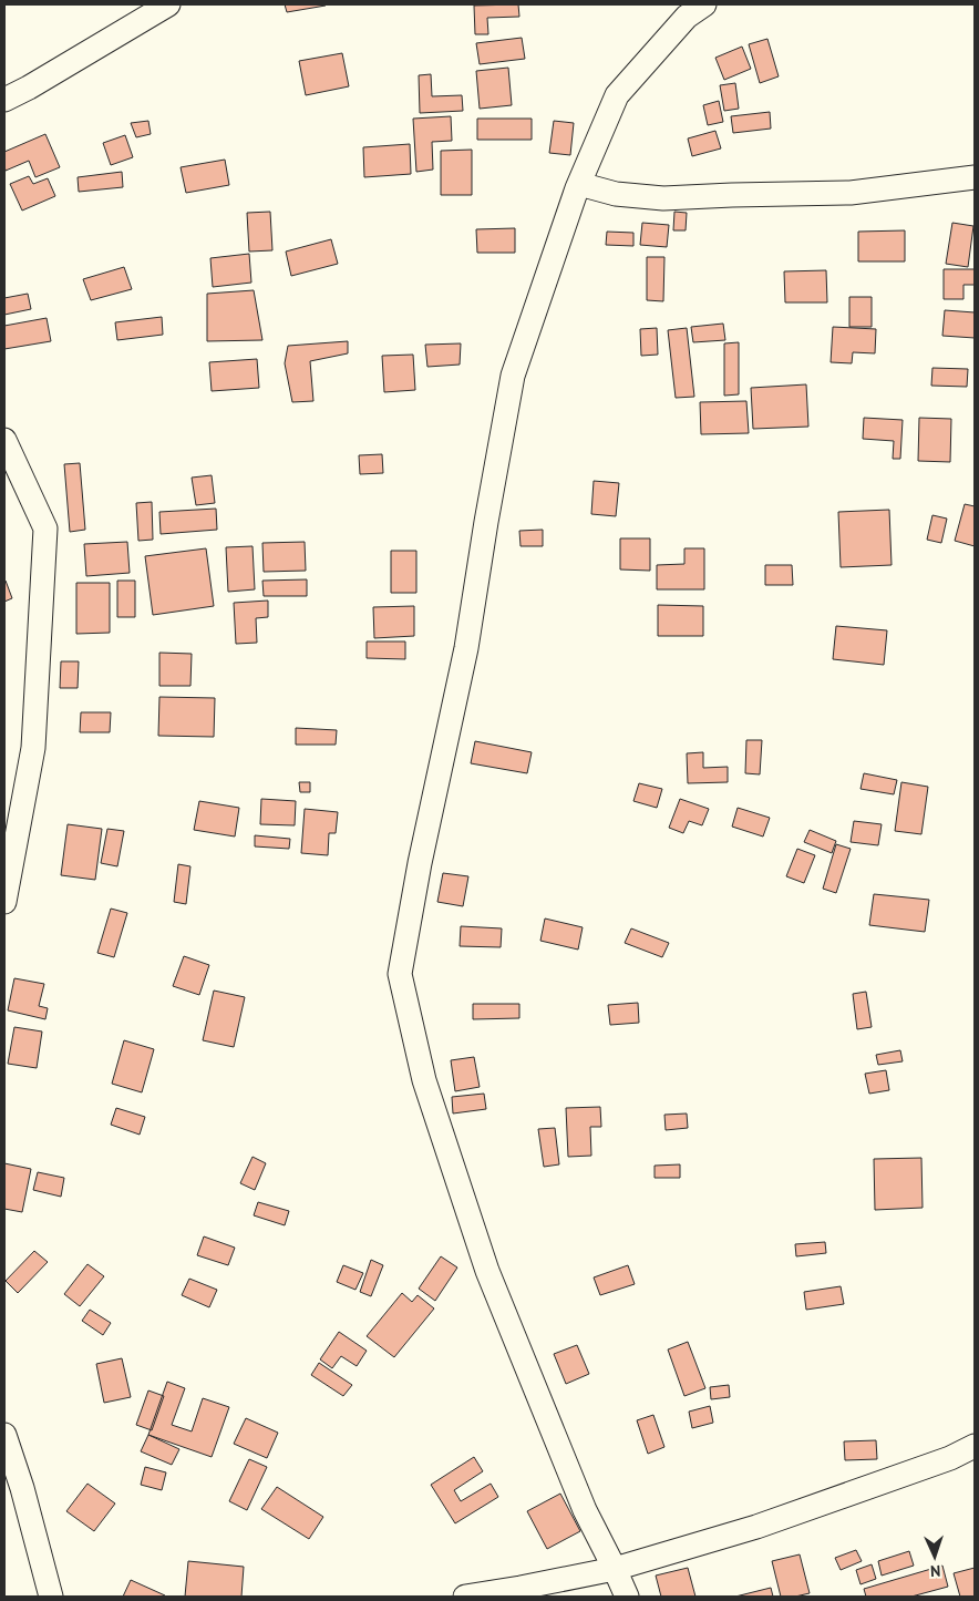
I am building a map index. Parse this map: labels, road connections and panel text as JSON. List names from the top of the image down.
{
  "north": "bottom"
}
